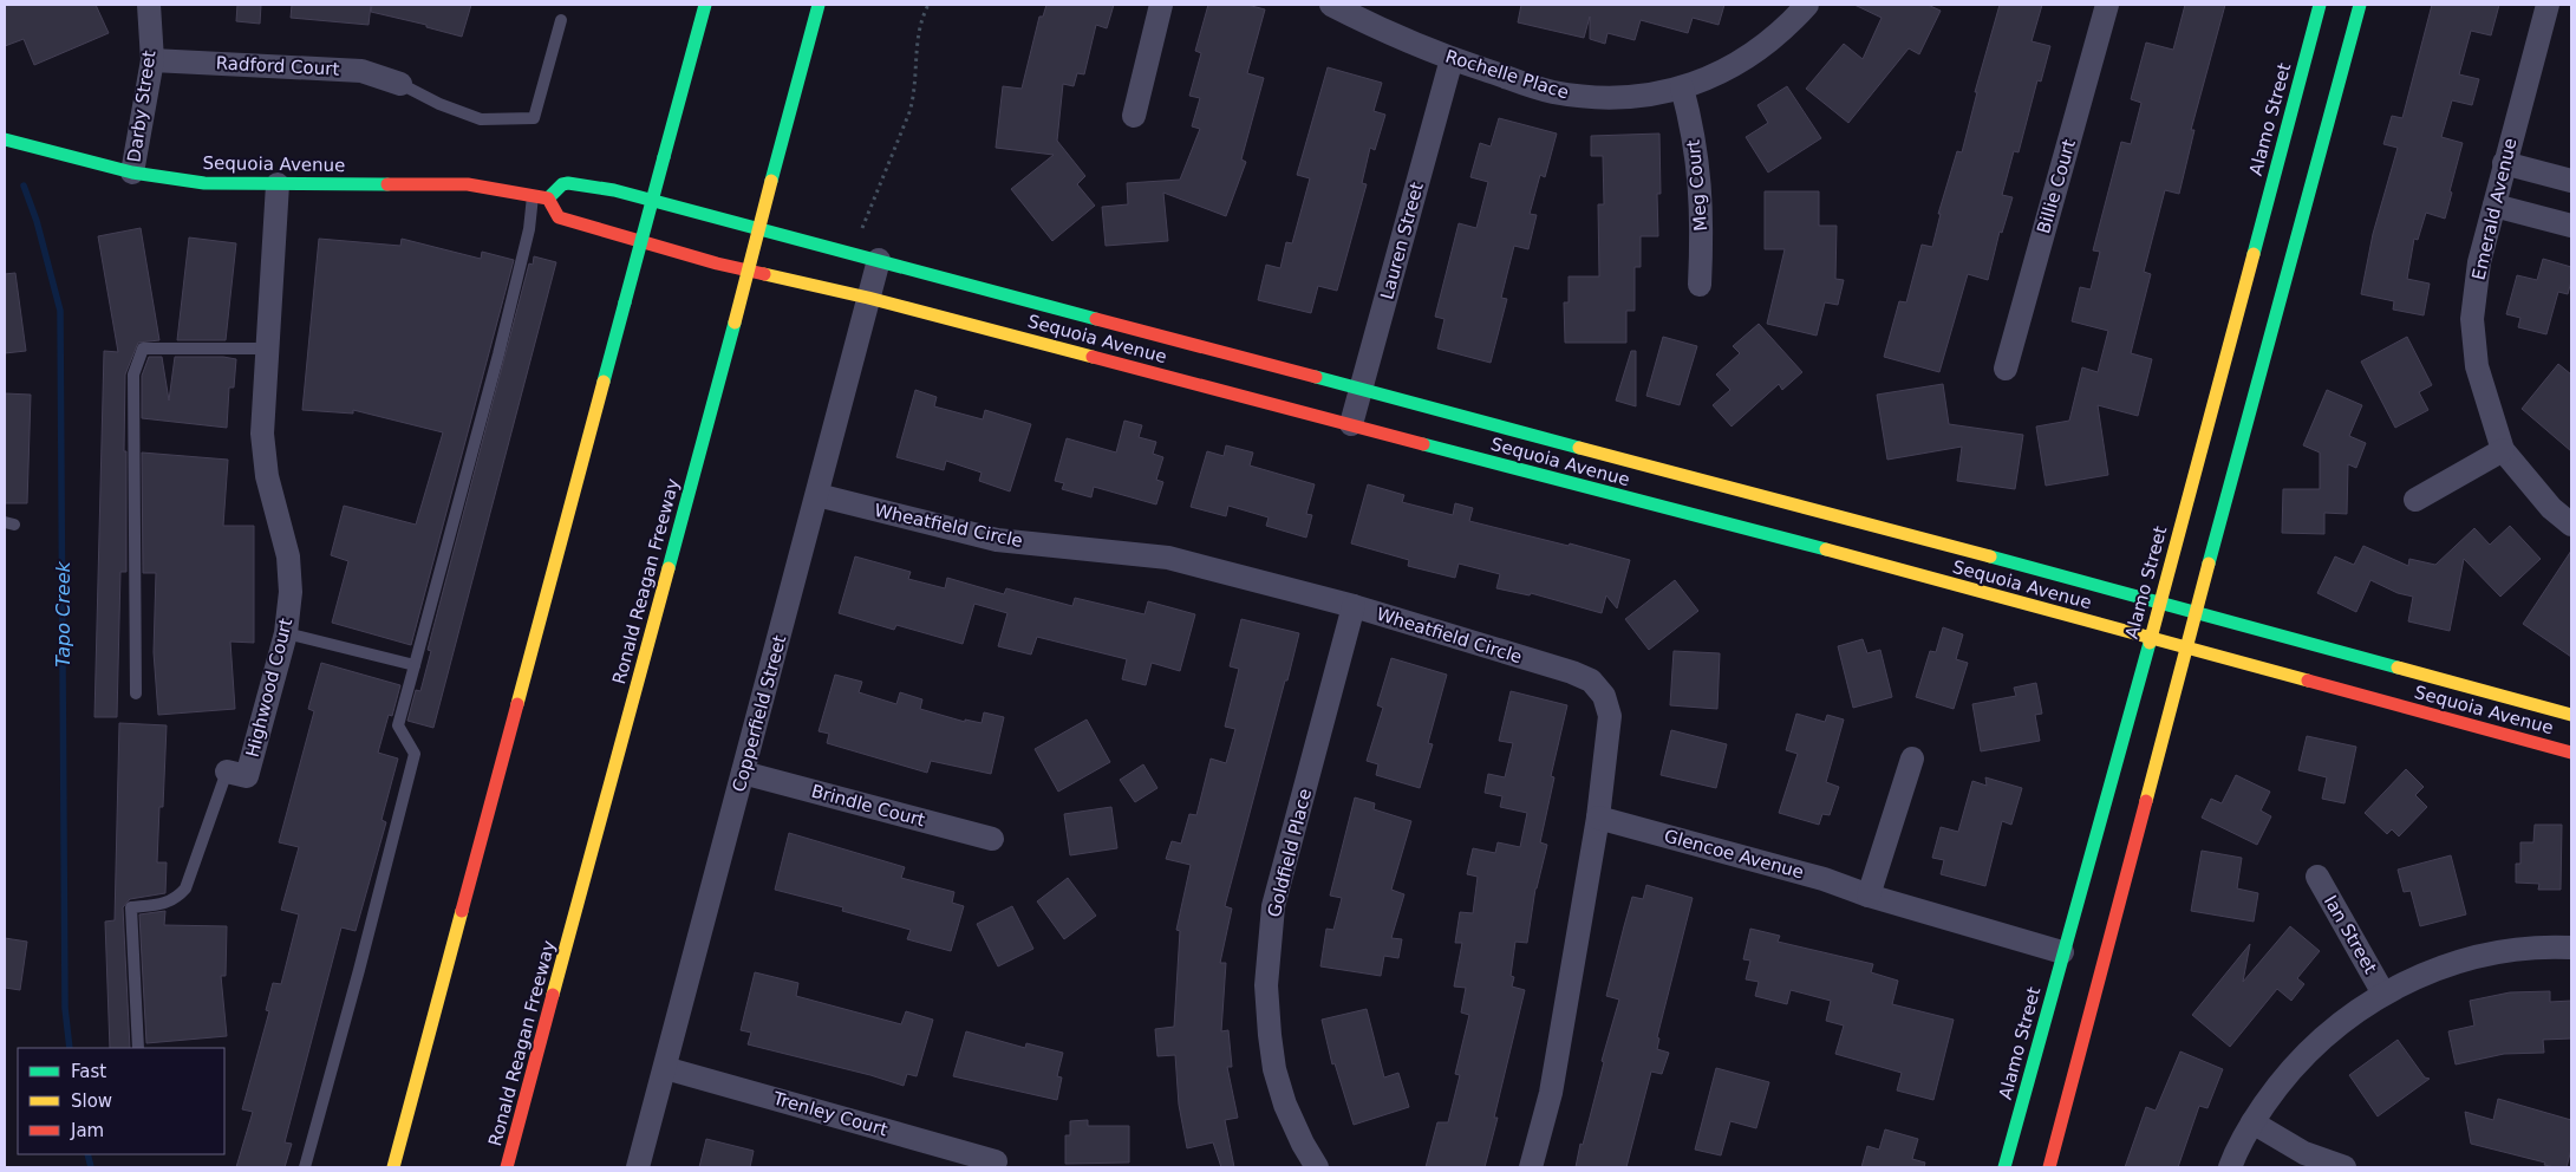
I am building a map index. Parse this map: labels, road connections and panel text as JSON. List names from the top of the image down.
{
  "streets": {
    "main road": ["Alamo Street", "Sequoia Avenue", "Ronald Reagan Freeway"],
    "street": [
      "Radford Court",
      "Rochelle Place",
      "Darby Street",
      "Meg Court",
      "Billie Court",
      "Emerald Avenue",
      "Lauren Street",
      "Wheatfield Circle",
      "Highwood Court",
      "Copperfield Street",
      "Brindle Court",
      "Goldfield Place",
      "Glencoe Avenue",
      "Ian Street",
      "Trenley Court"
    ]
  },
  "crossings": [
    ["Radford Court", "Darby Street"],
    ["Rochelle Place", "Meg Court"],
    ["Rochelle Place", "Lauren Street"],
    ["Darby Street", "Sequoia Avenue"],
    ["Alamo Street", "Sequoia Avenue"],
    ["Alamo Street", "Glencoe Avenue"],
    ["Sequoia Avenue", "Lauren Street"],
    ["Sequoia Avenue", "Highwood Court"],
    ["Sequoia Avenue", "Copperfield Street"],
    ["Wheatfield Circle", "Copperfield Street"],
    ["Wheatfield Circle", "Goldfield Place"],
    ["Wheatfield Circle", "Glencoe Avenue"],
    ["Copperfield Street", "Brindle Court"],
    ["Copperfield Street", "Trenley Court"]
  ],
  "water": ["Tapo Creek"],
  "legend": ["Fast", "Slow", "Jam"]
}
